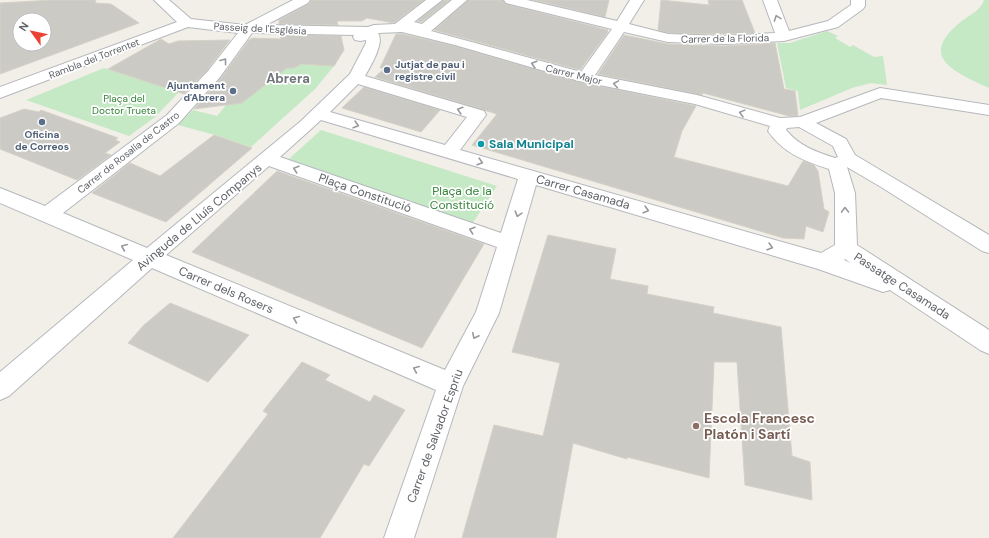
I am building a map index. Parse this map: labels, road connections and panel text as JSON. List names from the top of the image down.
{
  "streets": {
    "street": [
      "Passeig de l'Església",
      "Carrer de la Florida",
      "Rambla del Torrentet",
      "Carrer Major",
      "Carrer de Rosalía de Castro",
      "Carrer Casamada",
      "Plaça Constitució",
      "Avinguda de Lluís Companys",
      "Passatge Casamada",
      "Carrer dels Rosers",
      "Carrer de Salvador Espriu"
    ]
  },
  "crossings": [
    ["Passeig de l'Església", "Rambla del Torrentet"],
    ["Passeig de l'Església", "Carrer Major"],
    ["Passeig de l'Església", "Carrer de Rosalía de Castro"],
    ["Passeig de l'Església", "Avinguda de Lluís Companys"],
    ["Carrer Major", "Avinguda de Lluís Companys"],
    ["Carrer Major", "Passatge Casamada"],
    ["Carrer de Rosalía de Castro", "Carrer dels Rosers"],
    ["Carrer Casamada", "Avinguda de Lluís Companys"],
    ["Carrer Casamada", "Passatge Casamada"],
    ["Carrer Casamada", "Carrer de Salvador Espriu"],
    ["Plaça Constitució", "Avinguda de Lluís Companys"],
    ["Plaça Constitució", "Carrer de Salvador Espriu"],
    ["Avinguda de Lluís Companys", "Carrer dels Rosers"],
    ["Carrer dels Rosers", "Carrer de Salvador Espriu"]
  ],
  "one_way": [
    "Carrer Major",
    "Carrer de Rosalía de Castro",
    "Carrer Casamada",
    "Plaça Constitució",
    "Carrer dels Rosers",
    "Carrer de Salvador Espriu"
  ],
  "districts": ["Abrera"],
  "parks": ["Plaça del Doctor Trueta", "Plaça de la Constitució"],
  "places": [
    "Jutjat de pau i registre civil",
    "Ajuntament d'Abrera",
    "Oficina de Correos",
    "Sala Municipal",
    "Escola Francesc Platón i Sartí"
  ],
  "north": "top left"
}
